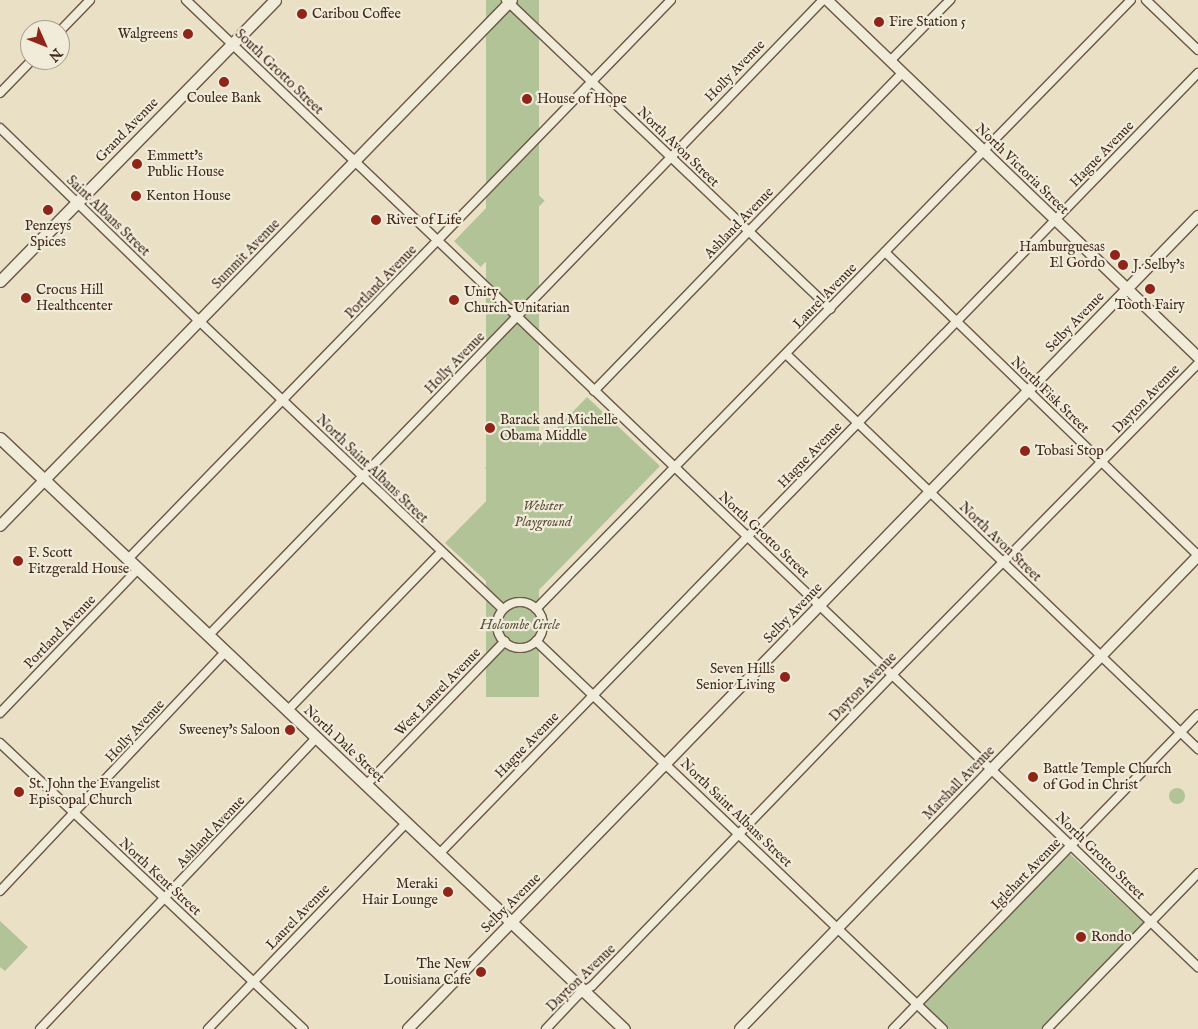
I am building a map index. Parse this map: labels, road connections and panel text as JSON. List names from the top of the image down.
{
  "streets": {
    "main road": ["Grand Avenue", "North Dale Street"],
    "street": [
      "Holly Avenue",
      "South Grotto Street",
      "North Avon Street",
      "Hague Avenue",
      "North Victoria Street",
      "Saint Albans Street",
      "Ashland Avenue",
      "Summit Avenue",
      "Portland Avenue",
      "Laurel Avenue",
      "Selby Avenue",
      "North Fisk Street",
      "Dayton Avenue",
      "North Saint Albans Street",
      "North Grotto Street",
      "West Laurel Avenue",
      "Marshall Avenue",
      "Iglehart Avenue",
      "North Kent Street"
    ]
  },
  "crossings": [
    ["Holly Avenue", "North Avon Street"],
    ["Holly Avenue", "North Saint Albans Street"],
    ["Holly Avenue", "North Grotto Street"],
    ["Holly Avenue", "North Dale Street"],
    ["Holly Avenue", "North Kent Street"],
    ["South Grotto Street", "Grand Avenue"],
    ["South Grotto Street", "Summit Avenue"],
    ["South Grotto Street", "North Grotto Street"],
    ["Grand Avenue", "Saint Albans Street"],
    ["North Avon Street", "Hague Avenue"],
    ["North Avon Street", "Ashland Avenue"],
    ["North Avon Street", "Summit Avenue"],
    ["North Avon Street", "Portland Avenue"],
    ["North Avon Street", "Laurel Avenue"],
    ["North Avon Street", "Selby Avenue"],
    ["North Avon Street", "Dayton Avenue"],
    ["North Avon Street", "Marshall Avenue"],
    ["North Avon Street", "Iglehart Avenue"],
    ["Hague Avenue", "North Victoria Street"],
    ["Hague Avenue", "North Fisk Street"],
    ["Hague Avenue", "North Saint Albans Street"],
    ["Hague Avenue", "North Grotto Street"],
    ["Hague Avenue", "North Dale Street"],
    ["North Victoria Street", "Ashland Avenue"],
    ["North Victoria Street", "Laurel Avenue"],
    ["North Victoria Street", "Selby Avenue"],
    ["Saint Albans Street", "Summit Avenue"],
    ["Saint Albans Street", "North Saint Albans Street"],
    ["Ashland Avenue", "North Grotto Street"],
    ["Ashland Avenue", "North Dale Street"],
    ["Ashland Avenue", "North Kent Street"],
    ["Summit Avenue", "North Saint Albans Street"],
    ["Summit Avenue", "North Grotto Street"],
    ["Summit Avenue", "North Dale Street"],
    ["Portland Avenue", "North Saint Albans Street"],
    ["Portland Avenue", "North Grotto Street"],
    ["Portland Avenue", "North Dale Street"],
    ["Laurel Avenue", "North Fisk Street"],
    ["Laurel Avenue", "North Saint Albans Street"],
    ["Laurel Avenue", "North Grotto Street"],
    ["Laurel Avenue", "West Laurel Avenue"],
    ["Laurel Avenue", "North Dale Street"],
    ["Laurel Avenue", "North Kent Street"],
    ["Selby Avenue", "North Fisk Street"],
    ["Selby Avenue", "North Saint Albans Street"],
    ["Selby Avenue", "North Grotto Street"],
    ["Selby Avenue", "North Dale Street"],
    ["North Fisk Street", "Dayton Avenue"],
    ["North Fisk Street", "Marshall Avenue"],
    ["Dayton Avenue", "North Saint Albans Street"],
    ["Dayton Avenue", "North Grotto Street"],
    ["Dayton Avenue", "North Dale Street"],
    ["North Saint Albans Street", "West Laurel Avenue"],
    ["North Saint Albans Street", "Marshall Avenue"],
    ["North Saint Albans Street", "Iglehart Avenue"],
    ["North Grotto Street", "Marshall Avenue"],
    ["North Grotto Street", "Iglehart Avenue"],
    ["West Laurel Avenue", "North Dale Street"]
  ],
  "parks": ["Webster Playground", "Holcombe Circle"],
  "places": [
    "Caribou Coffee",
    "Fire Station 5",
    "Walgreens",
    "Coulee Bank",
    "House of Hope",
    "Emmett's Public House",
    "Kenton House",
    "Penzeys Spices",
    "River of Life",
    "Hamburguesas El Gordo",
    "J. Selby's",
    "Tooth Fairy",
    "Crocus Hill Healthcenter",
    "Unity Church-Unitarian",
    "Barack and Michelle Obama Middle",
    "Tobasi Stop",
    "F. Scott Fitzgerald House",
    "Seven Hills Senior Living",
    "Sweeney's Saloon",
    "Battle Temple Church of God in Christ",
    "St. John the Evangelist Episcopal Church",
    "Meraki Hair Lounge",
    "Rondo",
    "The New Louisiana Cafe"
  ],
  "north": "bottom right"
}
